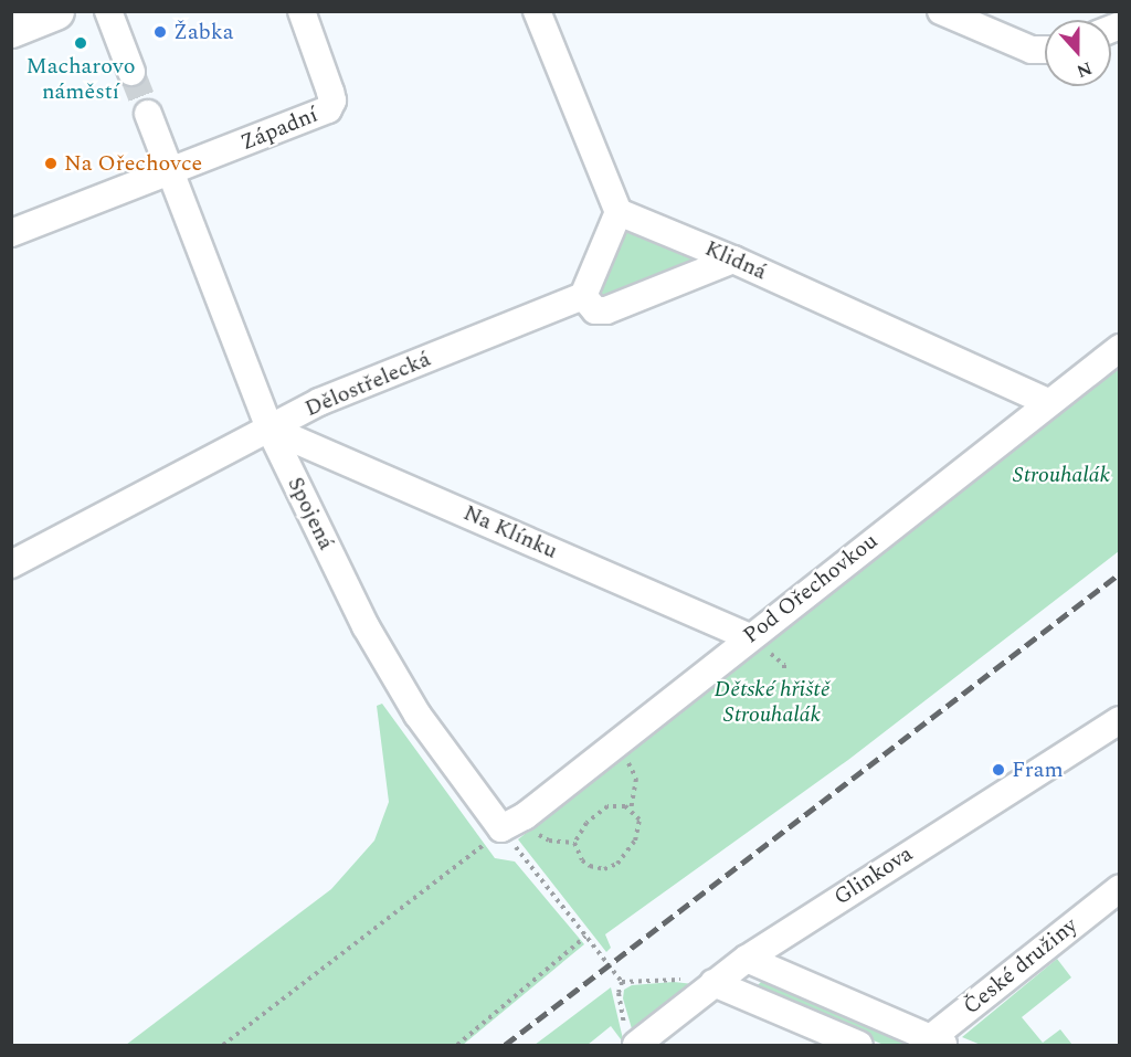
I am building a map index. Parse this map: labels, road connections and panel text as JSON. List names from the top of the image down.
{
  "streets": {
    "street": [
      "Západní",
      "Klidná",
      "Dělostřelecká",
      "Spojená",
      "Na Klínku",
      "Pod Ořechovkou",
      "Glinkova",
      "České družiny"
    ]
  },
  "crossings": [
    ["Západní", "Spojená"],
    ["Klidná", "Pod Ořechovkou"],
    ["Dělostřelecká", "Spojená"],
    ["Dělostřelecká", "Na Klínku"],
    ["Spojená", "Na Klínku"],
    ["Spojená", "Pod Ořechovkou"],
    ["Na Klínku", "Pod Ořechovkou"]
  ],
  "parks": ["Strouhalák", "Dětské hřiště Strouhalák"],
  "places": [
    "Žabka",
    "Macharovo náměstí",
    "Na Ořechovce",
    "Fram"
  ],
  "north": "bottom"
}
